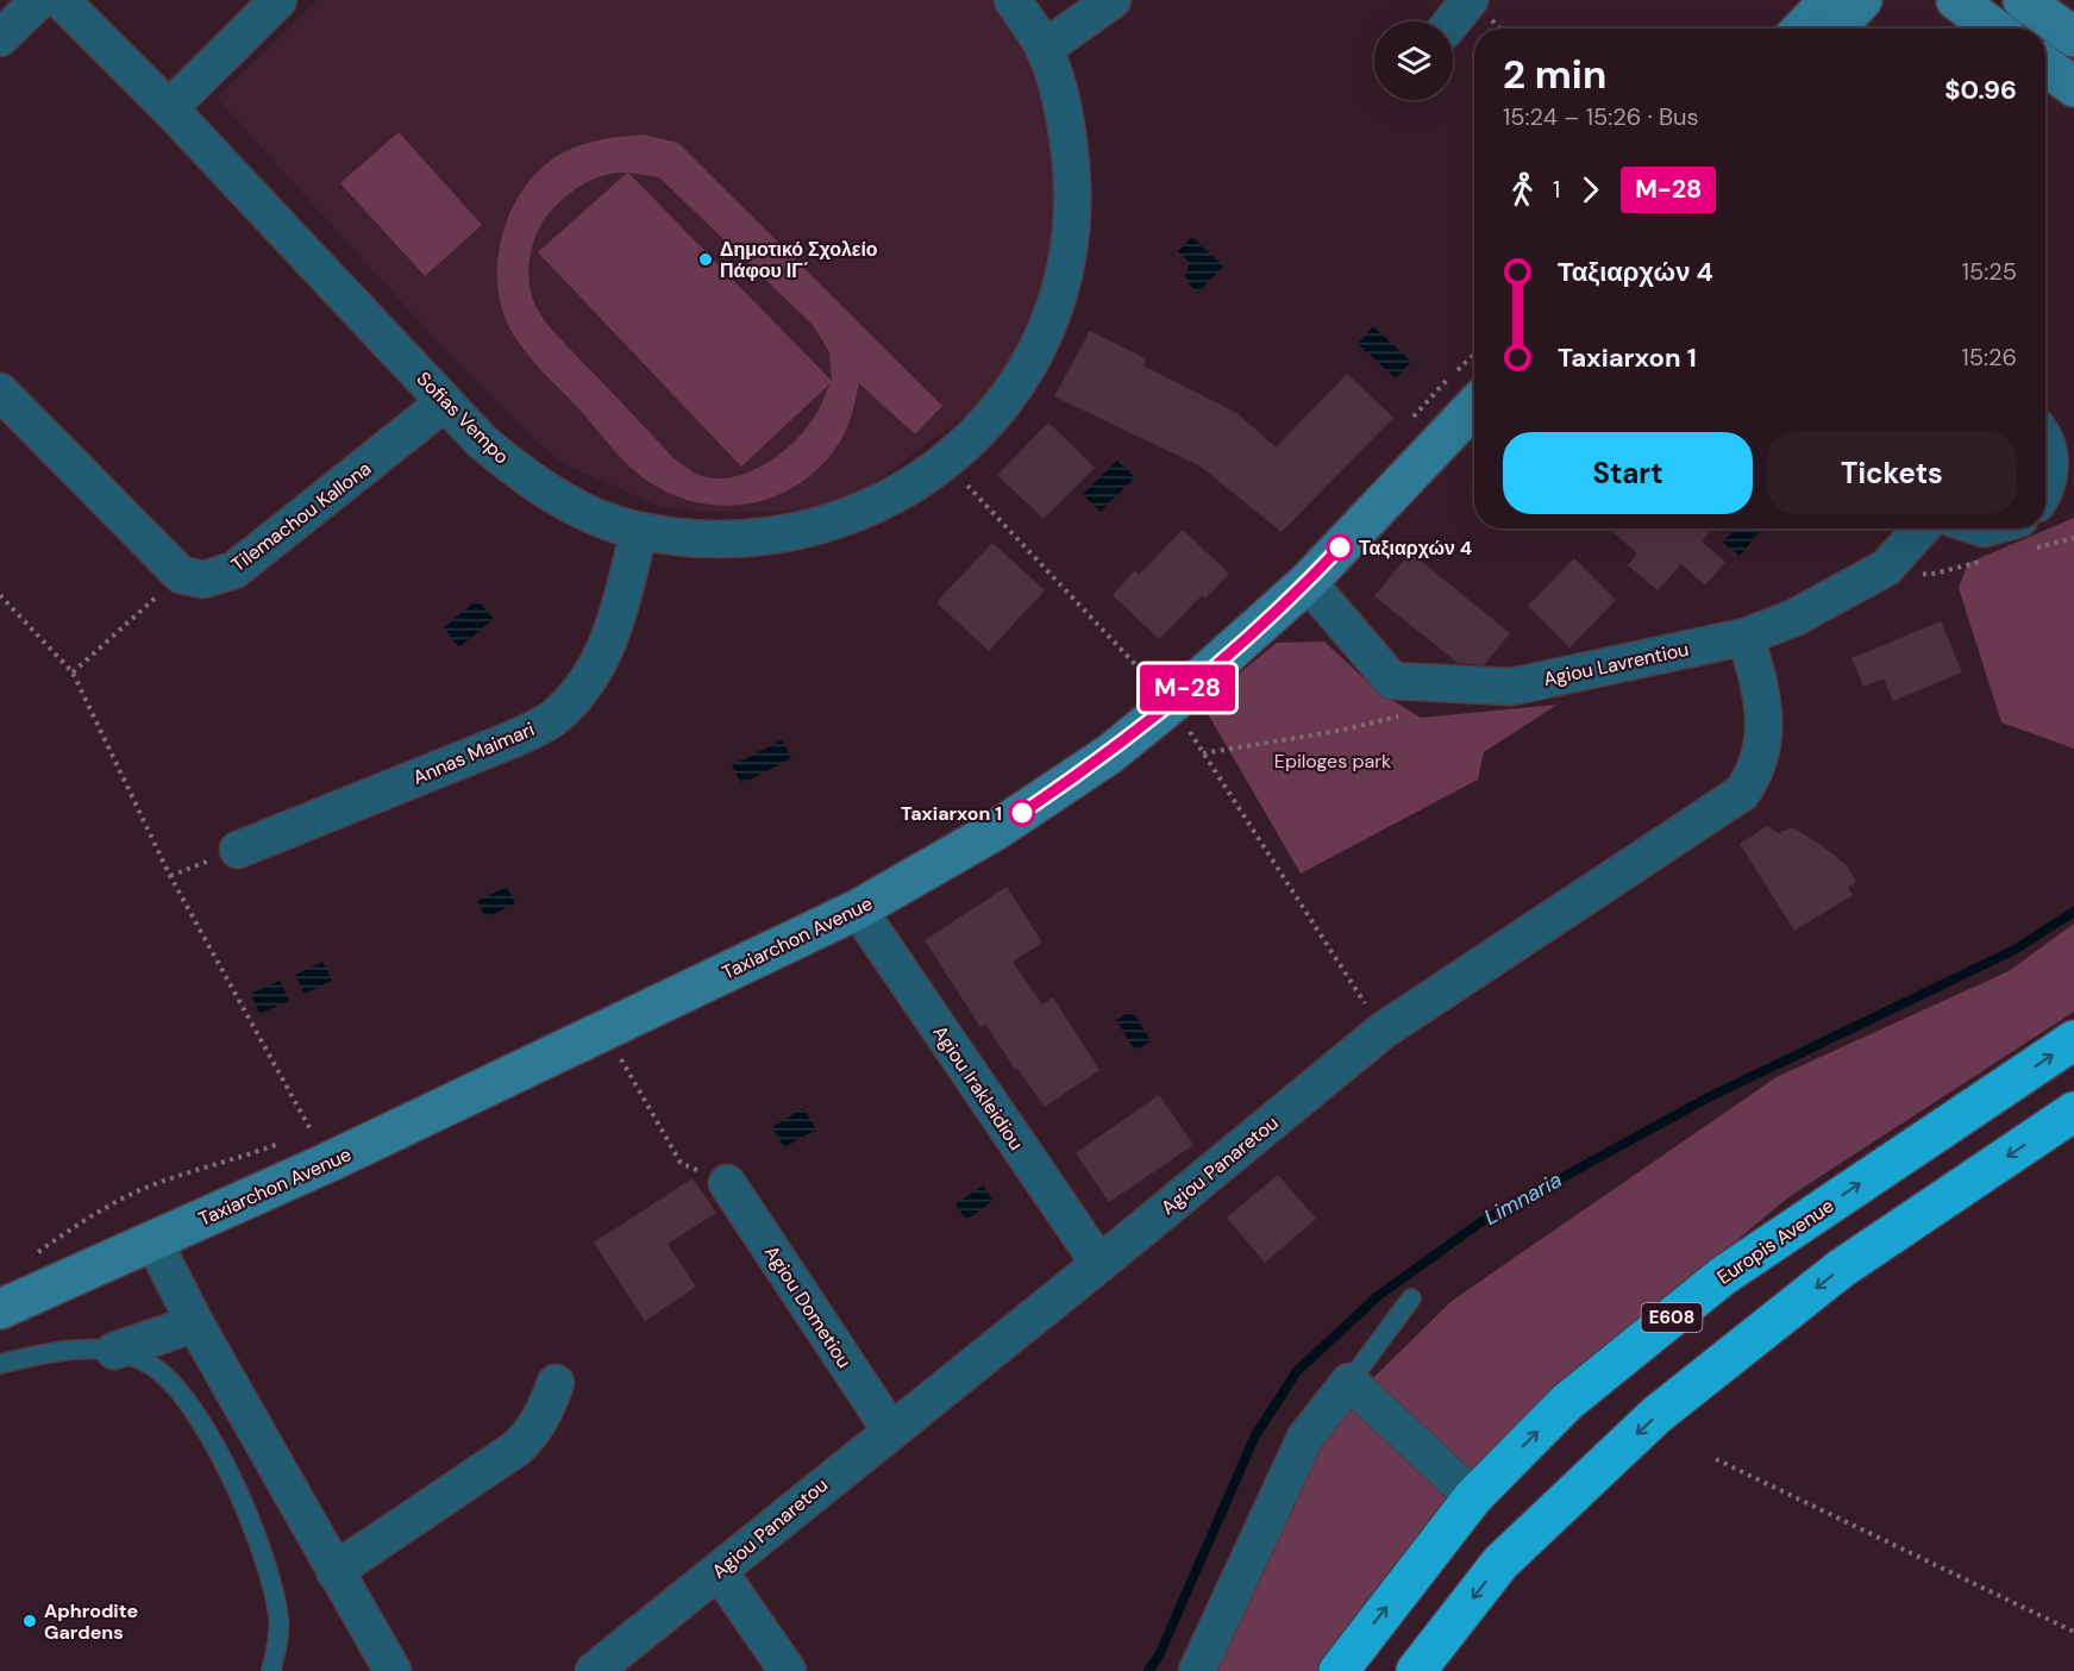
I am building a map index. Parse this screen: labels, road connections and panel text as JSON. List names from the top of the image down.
{
  "streets": {
    "highway": ["Europis Avenue", "E608"],
    "main road": ["Taxiarchon Avenue"],
    "street": [
      "Sofias Vempo",
      "Tilemachou Kallona",
      "Agiou Lavrentiou",
      "Annas Maimari",
      "Agiou Irakleidiou",
      "Agiou Panaretou",
      "Agiou Dometiou"
    ]
  },
  "crossings": [
    ["Sofias Vempo", "Tilemachou Kallona"],
    ["Sofias Vempo", "Annas Maimari"],
    ["Agiou Lavrentiou", "Taxiarchon Avenue"],
    ["Agiou Lavrentiou", "Agiou Panaretou"],
    ["Taxiarchon Avenue", "Agiou Irakleidiou"],
    ["Agiou Irakleidiou", "Agiou Panaretou"],
    ["Agiou Panaretou", "Agiou Dometiou"]
  ],
  "water": ["Limnaria"],
  "parks": ["Epiloges park"],
  "places": [
    "Δημοτικό Σχολείο Πάφου ΙΓ΄",
    "Ταξιαρχών 4",
    "Taxiarxon 1",
    "Aphrodite Gardens"
  ],
  "lines": ["bus line M-28"],
  "page": {
    "on_map": "M-28",
    "heading": ["2 min", "15:24 – 15:26 · Bus", "$0.96"],
    "legs": ["1", "M-28"],
    "list": [
      {
        "name": "Ταξιαρχών 4",
        "value": "15:25"
      },
      {
        "name": "Taxiarxon 1",
        "value": "15:26"
      }
    ],
    "buttons": ["Start", "Tickets"]
  }
}
